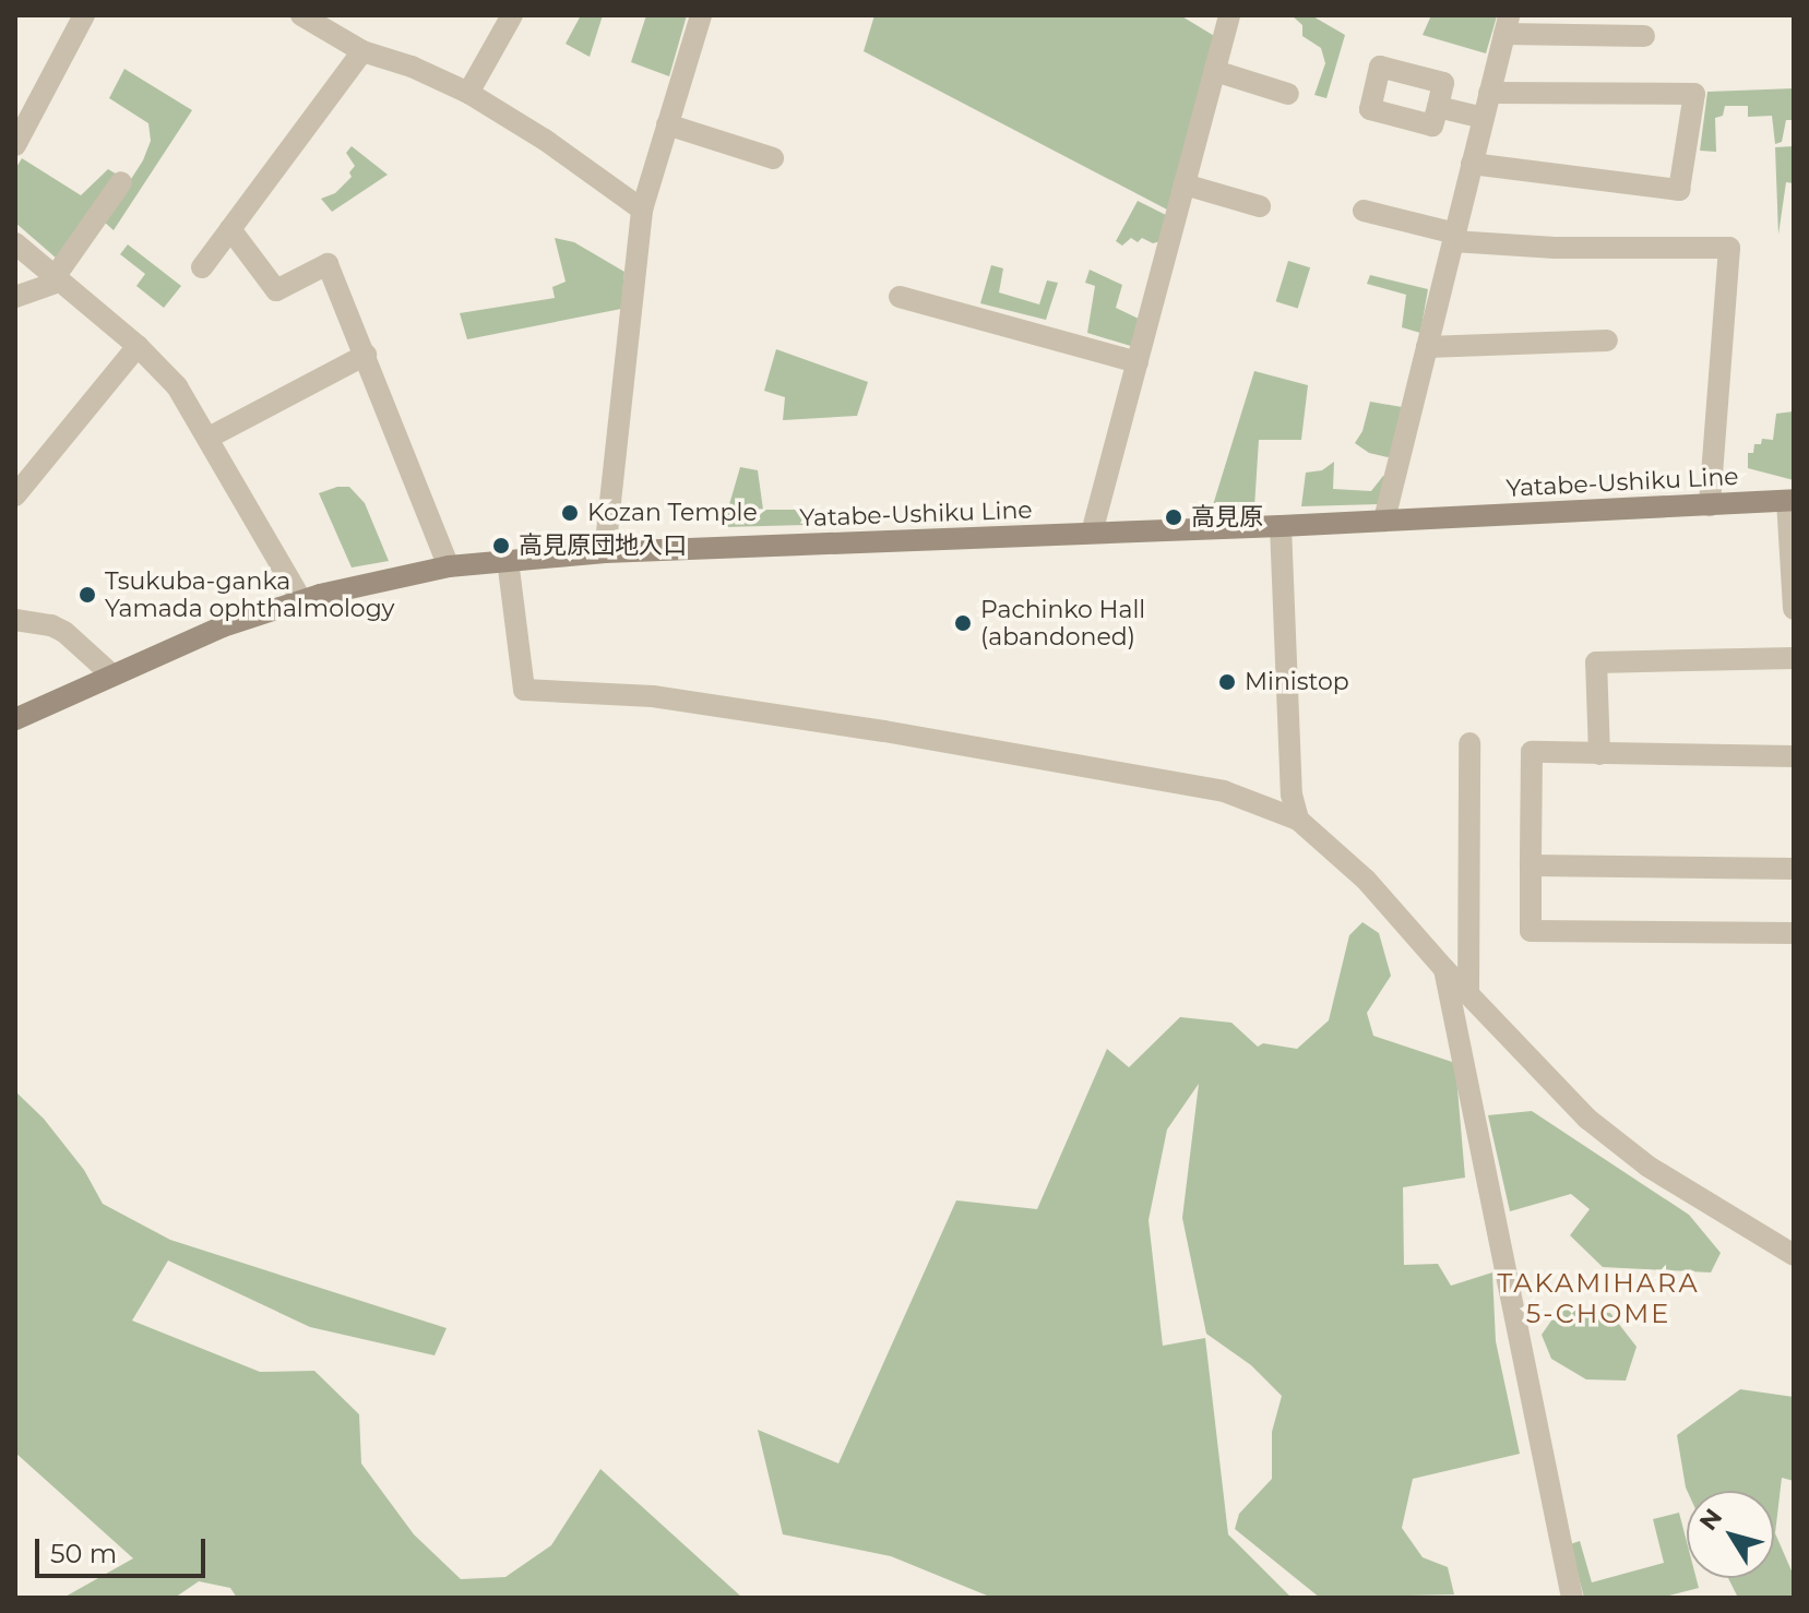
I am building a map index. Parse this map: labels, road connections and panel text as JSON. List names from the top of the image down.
{
  "streets": {
    "main road": ["Yatabe-Ushiku Line"]
  },
  "districts": ["TAKAMIHARA 5-CHOME"],
  "places": [
    "Kozan Temple",
    "高見原",
    "高見原団地入口",
    "Tsukuba-ganka Yamada ophthalmology",
    "Pachinko Hall (abandoned)",
    "Ministop"
  ],
  "scale_bar": "50 m",
  "north": "top left"
}
